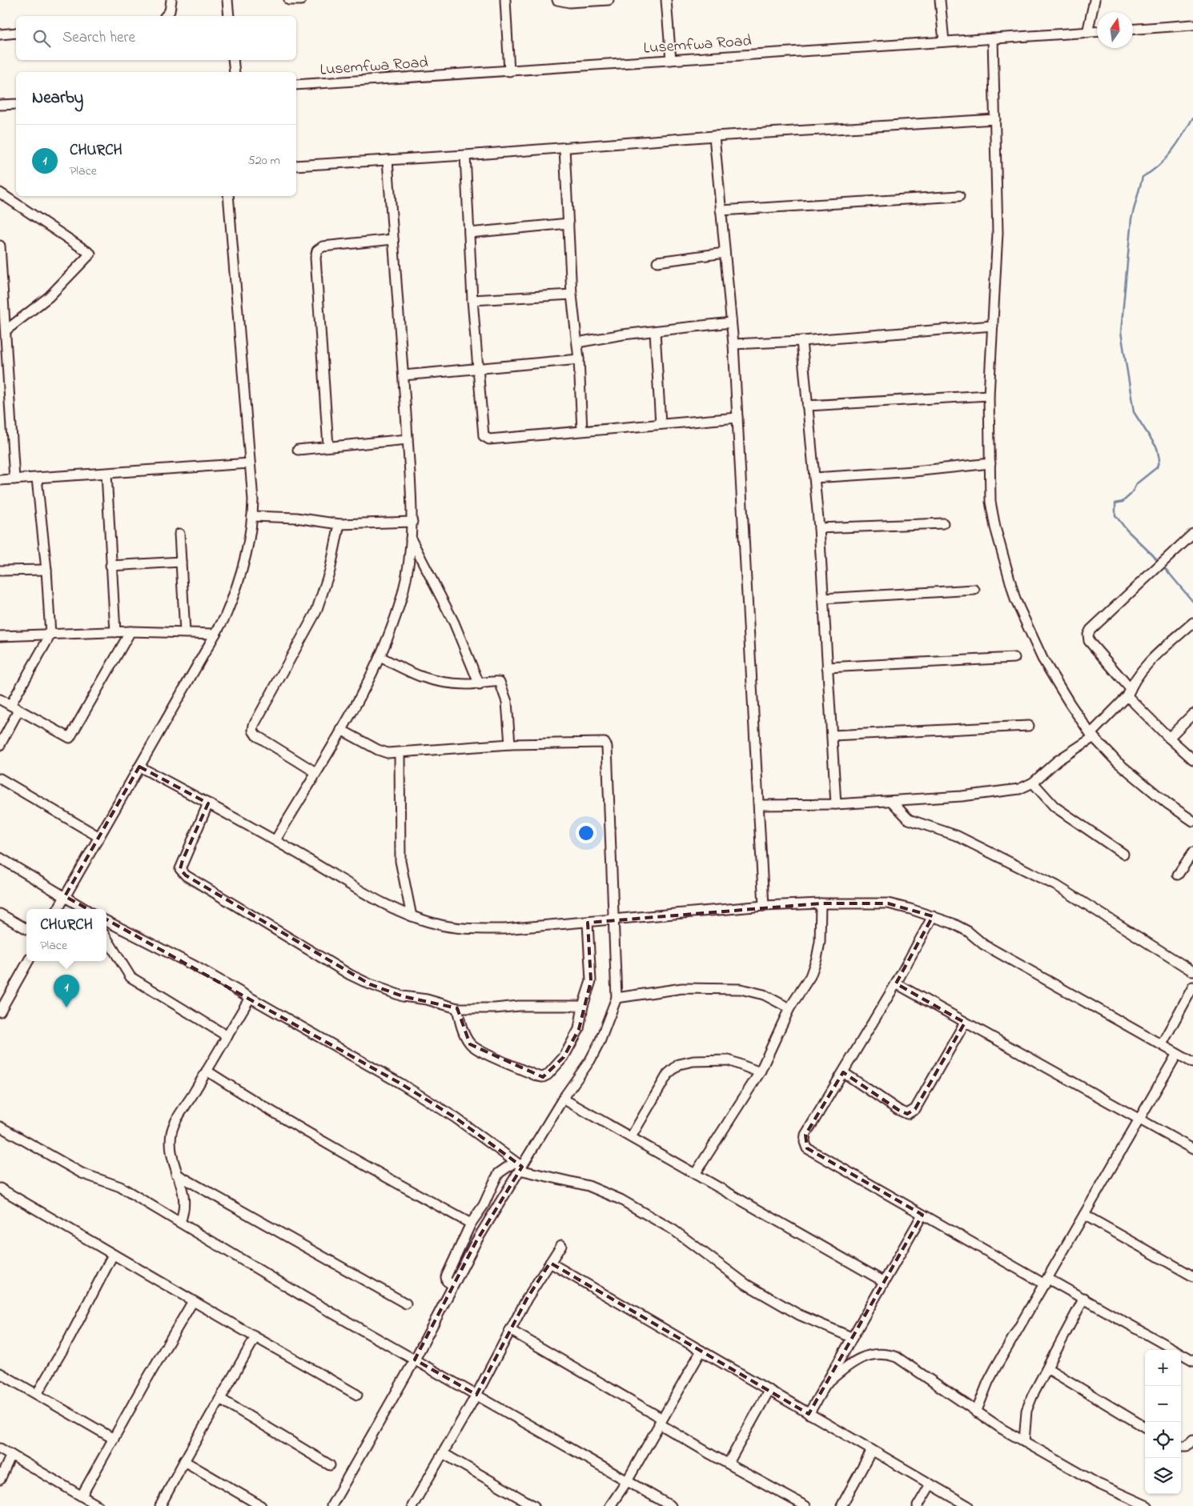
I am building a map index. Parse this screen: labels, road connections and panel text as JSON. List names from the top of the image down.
{
  "streets": {
    "street": ["Lusemfwa Road"]
  },
  "north": "top",
  "page": {
    "search": "Search here",
    "heading": "Nearby",
    "list": [
      {
        "mark": "1",
        "name": "CHURCH",
        "note": "Place",
        "value": "520 m"
      }
    ],
    "popup": ["CHURCH", "Place"],
    "pins": "1",
    "map_buttons": ["+", "−"]
  }
}
